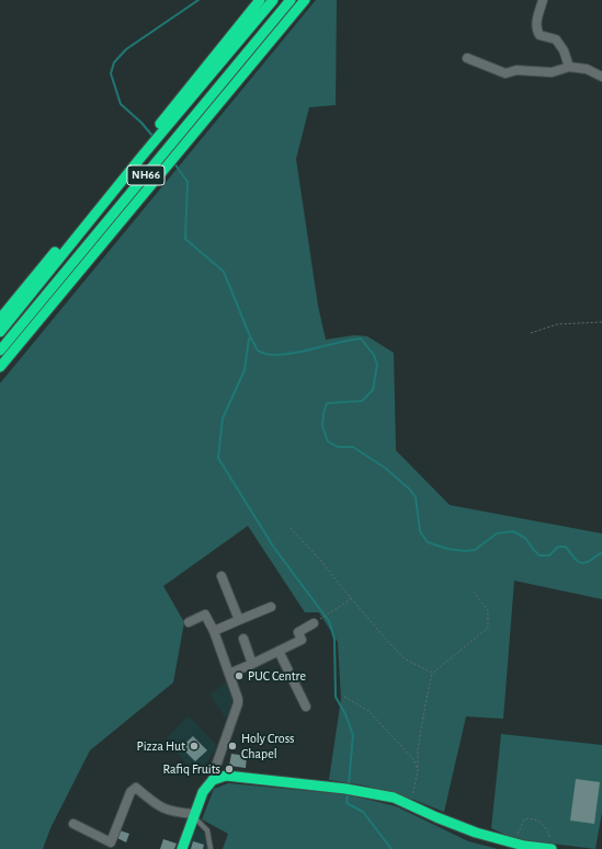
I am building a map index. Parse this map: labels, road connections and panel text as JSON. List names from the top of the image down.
{
  "streets": {
    "main road": ["NH66"]
  },
  "places": [
    "PUC Centre",
    "Pizza Hut",
    "Holy Cross Chapel",
    "Rafiq Fruits"
  ]
}
